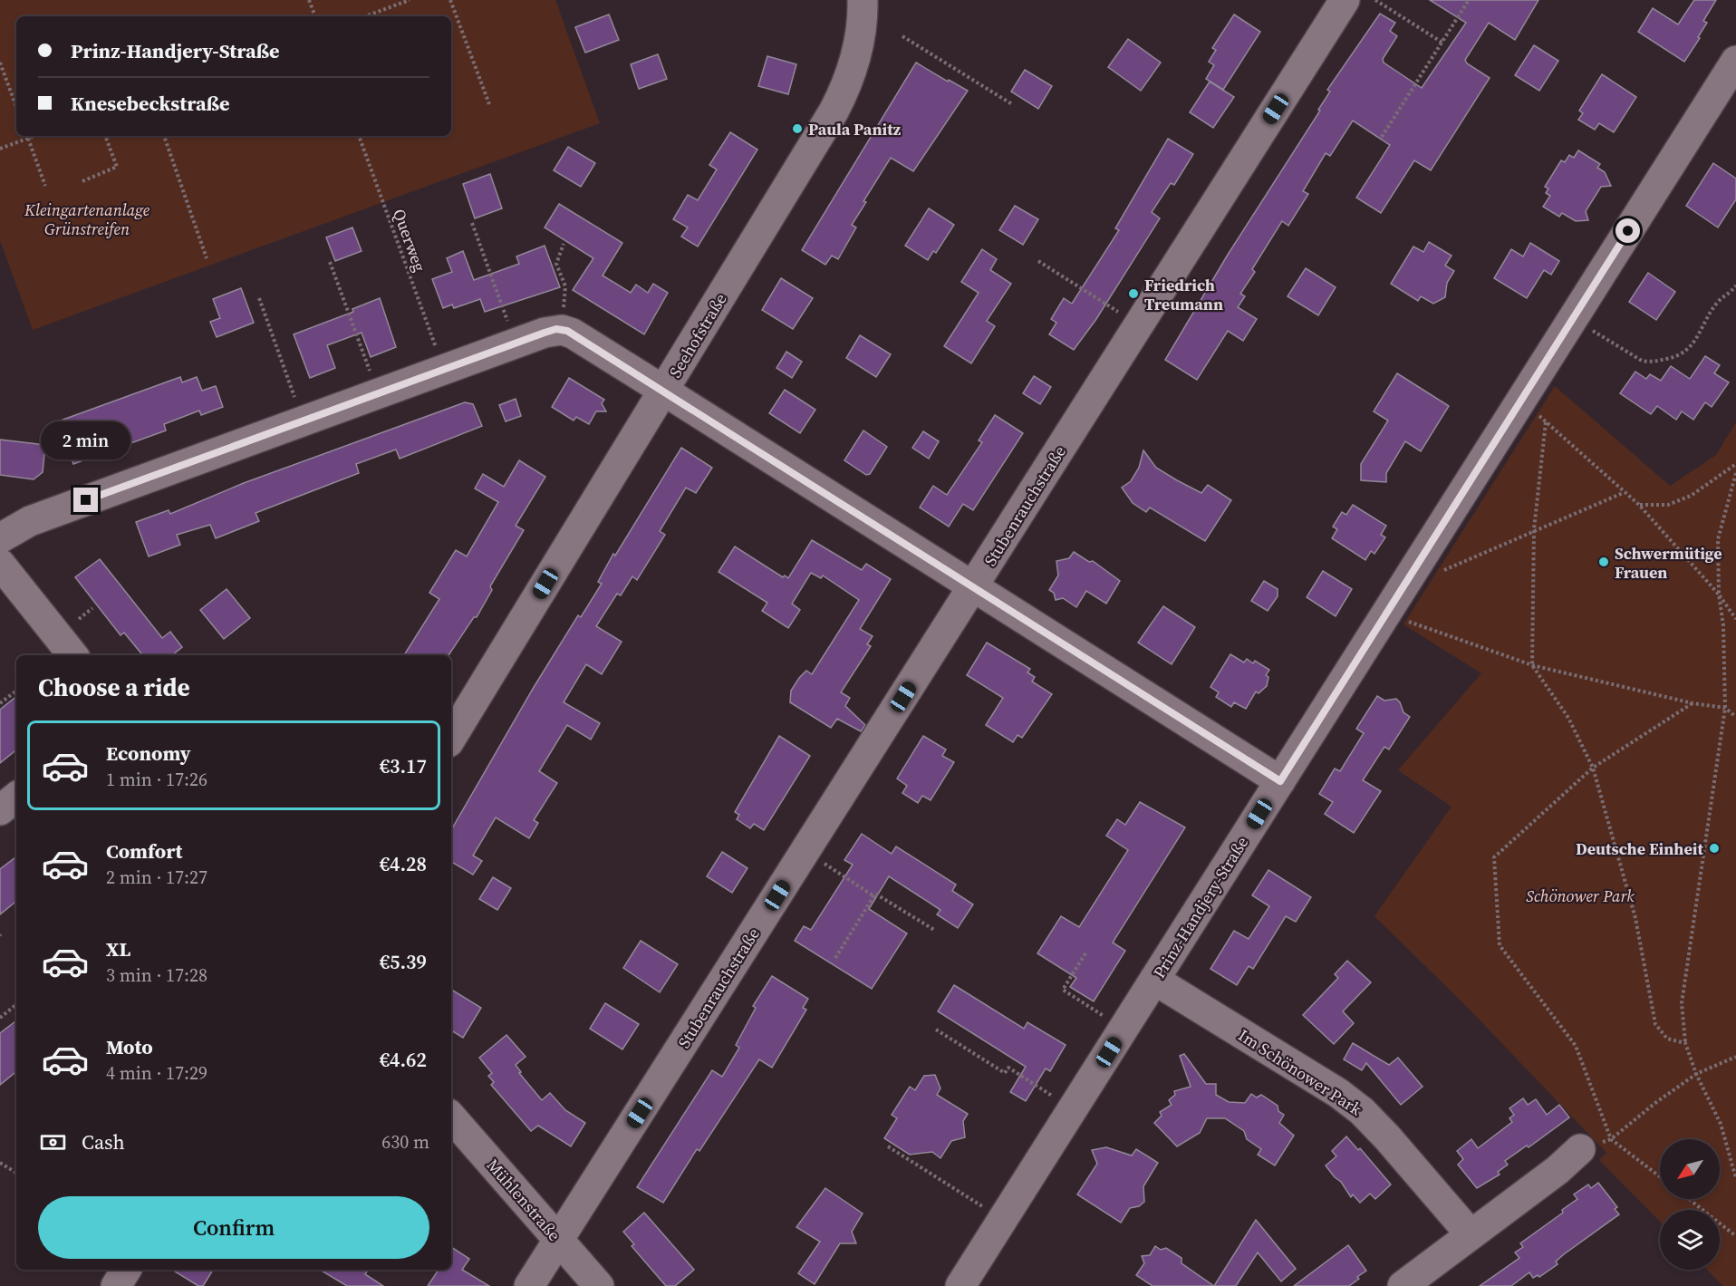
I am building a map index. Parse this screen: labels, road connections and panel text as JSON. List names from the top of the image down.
{
  "streets": {
    "street": [
      "Seehofstraße",
      "Stubenrauchstraße",
      "Prinz-Handjery-Straße",
      "Im Schönower Park",
      "Mühlenstraße"
    ],
    "path": ["Querweg"]
  },
  "crossings": [
    ["Stubenrauchstraße", "Mühlenstraße"],
    ["Prinz-Handjery-Straße", "Im Schönower Park"]
  ],
  "parks": ["Kleingartenanlage Grünstreifen", "Schönower Park"],
  "places": [
    "Paula Panitz",
    "Friedrich Treumann",
    "Schwermütige Frauen",
    "Deutsche Einheit"
  ],
  "north": "bottom left",
  "page": {
    "banner": ["Prinz-Handjery-Straße", "Knesebeckstraße"],
    "bubble": "2 min",
    "heading": "Choose a ride",
    "list": [
      {
        "name": "Economy",
        "note": "1 min · 17:26",
        "value": "€3.17"
      },
      {
        "name": "Comfort",
        "note": "2 min · 17:27",
        "value": "€4.28"
      },
      {
        "name": "XL",
        "note": "3 min · 17:28",
        "value": "€5.39"
      },
      {
        "name": "Moto",
        "note": "4 min · 17:29",
        "value": "€4.62"
      }
    ],
    "pay": ["Cash", "630 m"],
    "buttons": "Confirm"
  }
}
